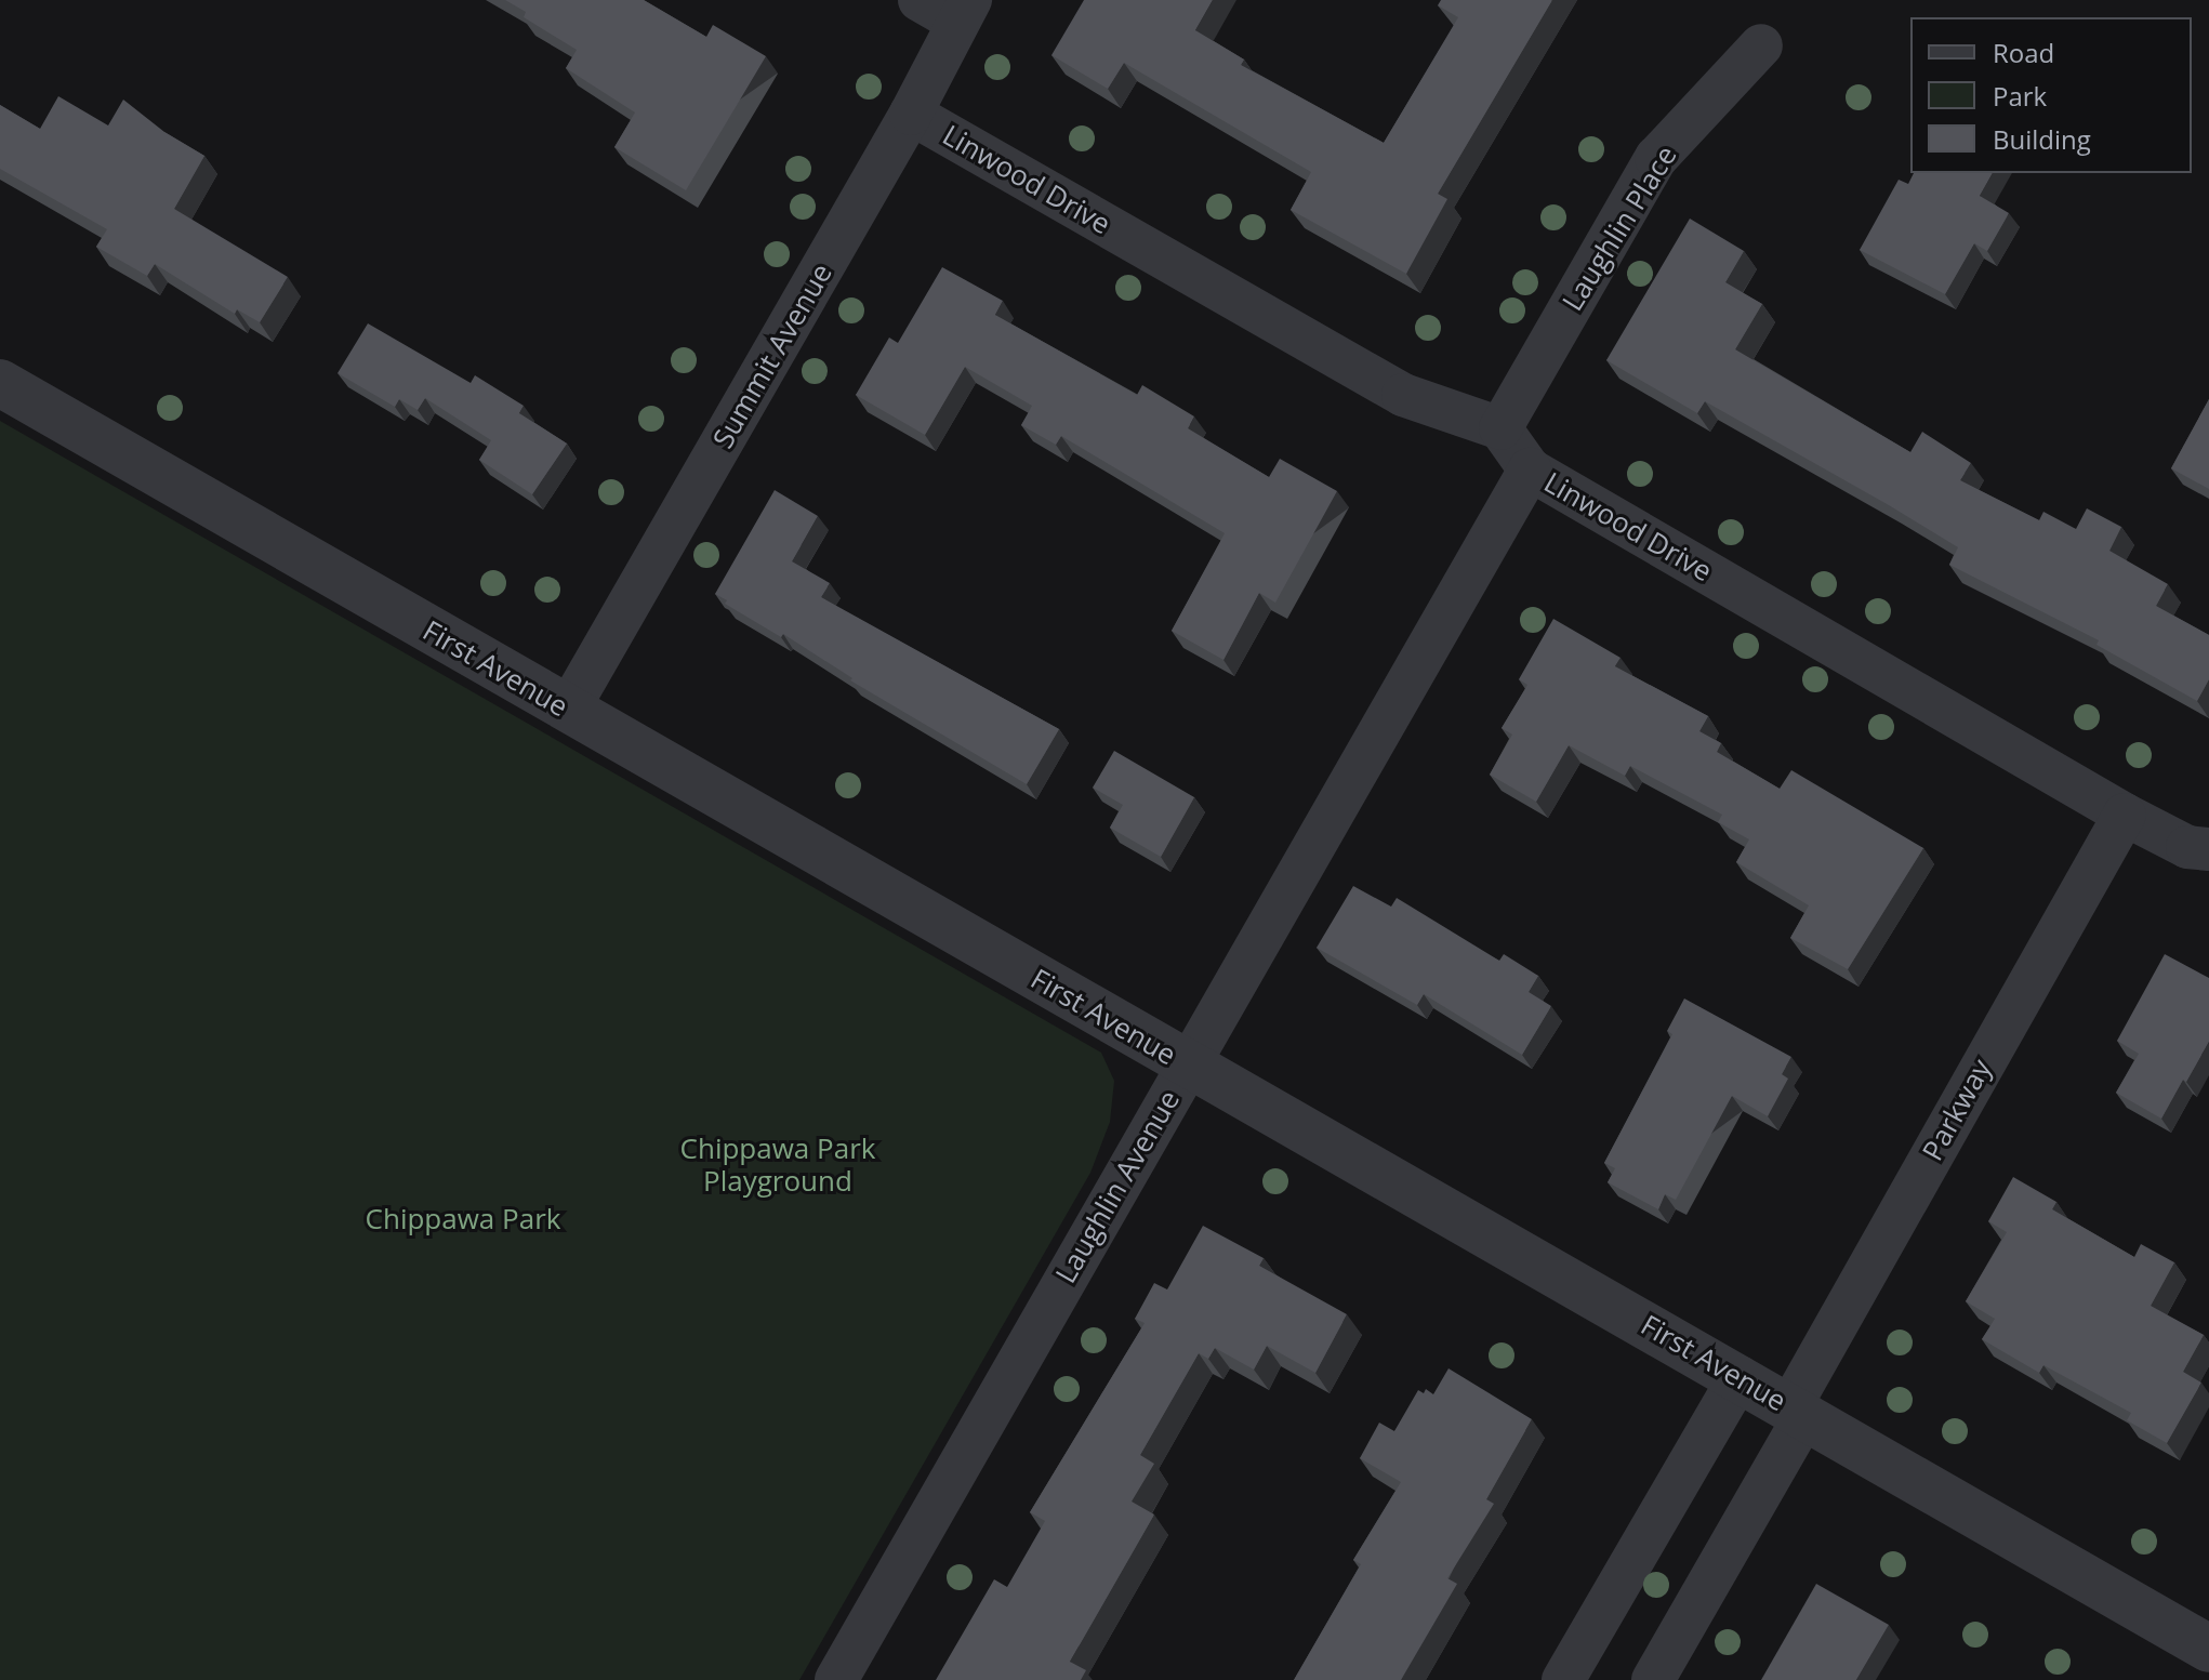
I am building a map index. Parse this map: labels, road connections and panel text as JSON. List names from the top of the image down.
{
  "streets": {
    "street": [
      "Linwood Drive",
      "Laughlin Place",
      "Summit Avenue",
      "First Avenue",
      "Parkway",
      "Laughlin Avenue"
    ]
  },
  "crossings": [
    ["Linwood Drive", "Laughlin Place"],
    ["Linwood Drive", "Summit Avenue"],
    ["Linwood Drive", "Parkway"],
    ["Linwood Drive", "Laughlin Avenue"],
    ["Summit Avenue", "First Avenue"],
    ["First Avenue", "Parkway"],
    ["First Avenue", "Laughlin Avenue"]
  ],
  "parks": ["Chippawa Park Playground", "Chippawa Park"],
  "legend": ["Road", "Park", "Building"]
}
